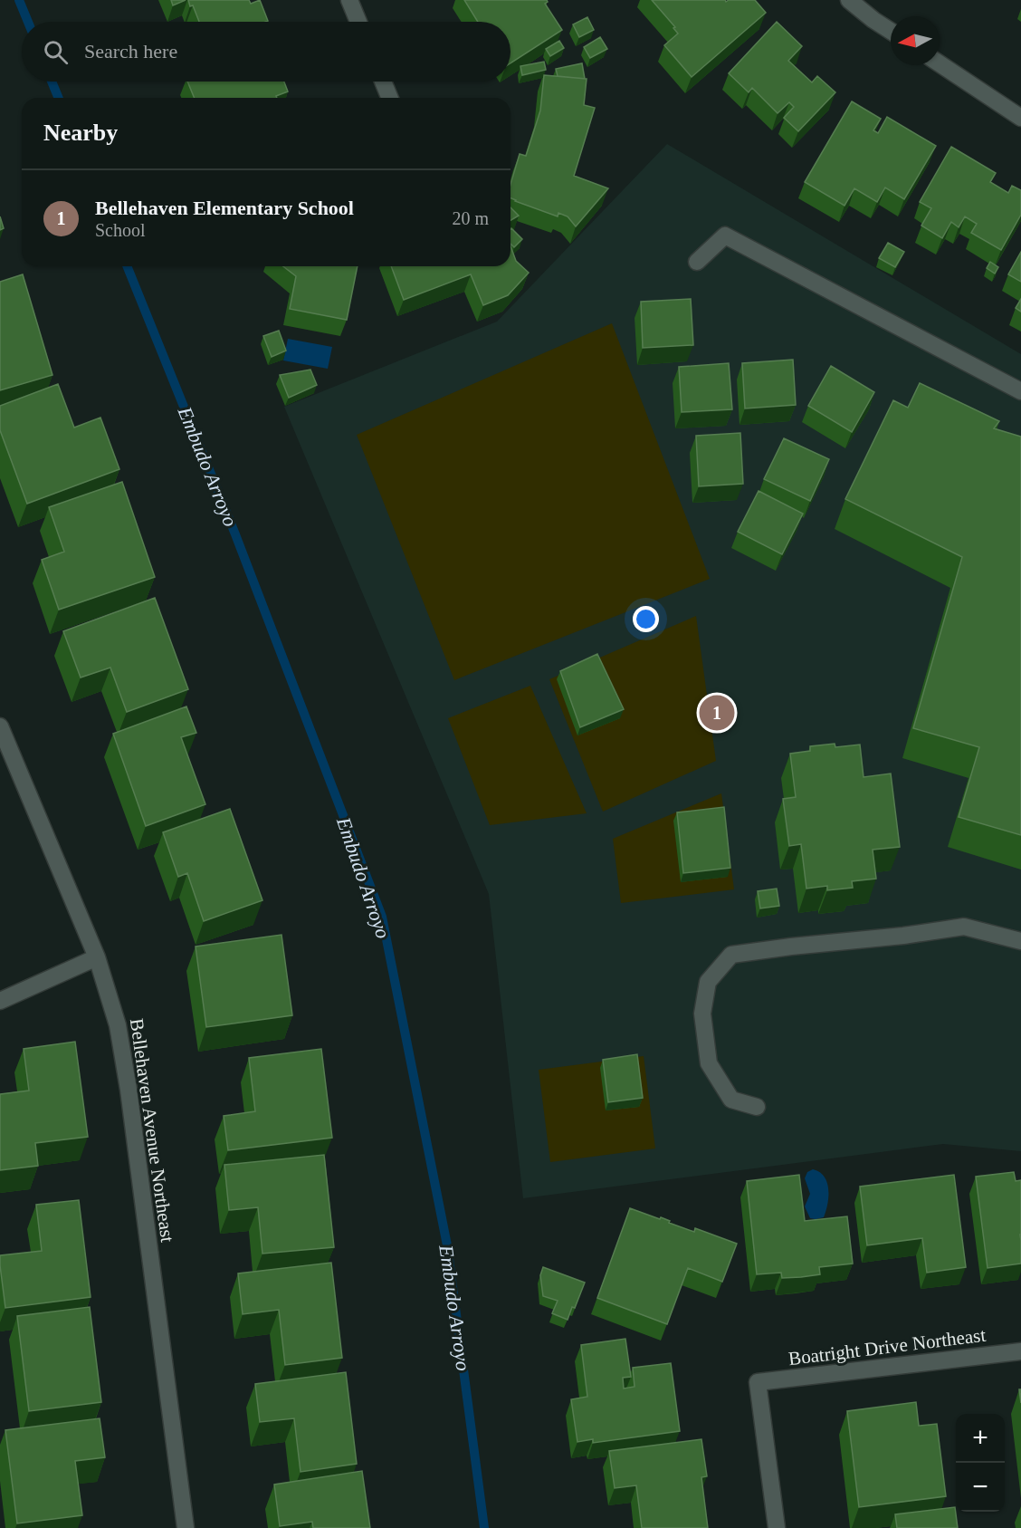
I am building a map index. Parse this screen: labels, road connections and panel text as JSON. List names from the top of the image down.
{
  "streets": {
    "street": ["Bellehaven Avenue Northeast", "Boatright Drive Northeast"]
  },
  "water": ["Embudo Arroyo"],
  "north": "left",
  "page": {
    "search": "Search here",
    "heading": "Nearby",
    "list": [
      {
        "mark": "1",
        "name": "Bellehaven Elementary School",
        "note": "School",
        "value": "20 m"
      }
    ],
    "pins": "1",
    "map_buttons": ["+", "−"]
  }
}
